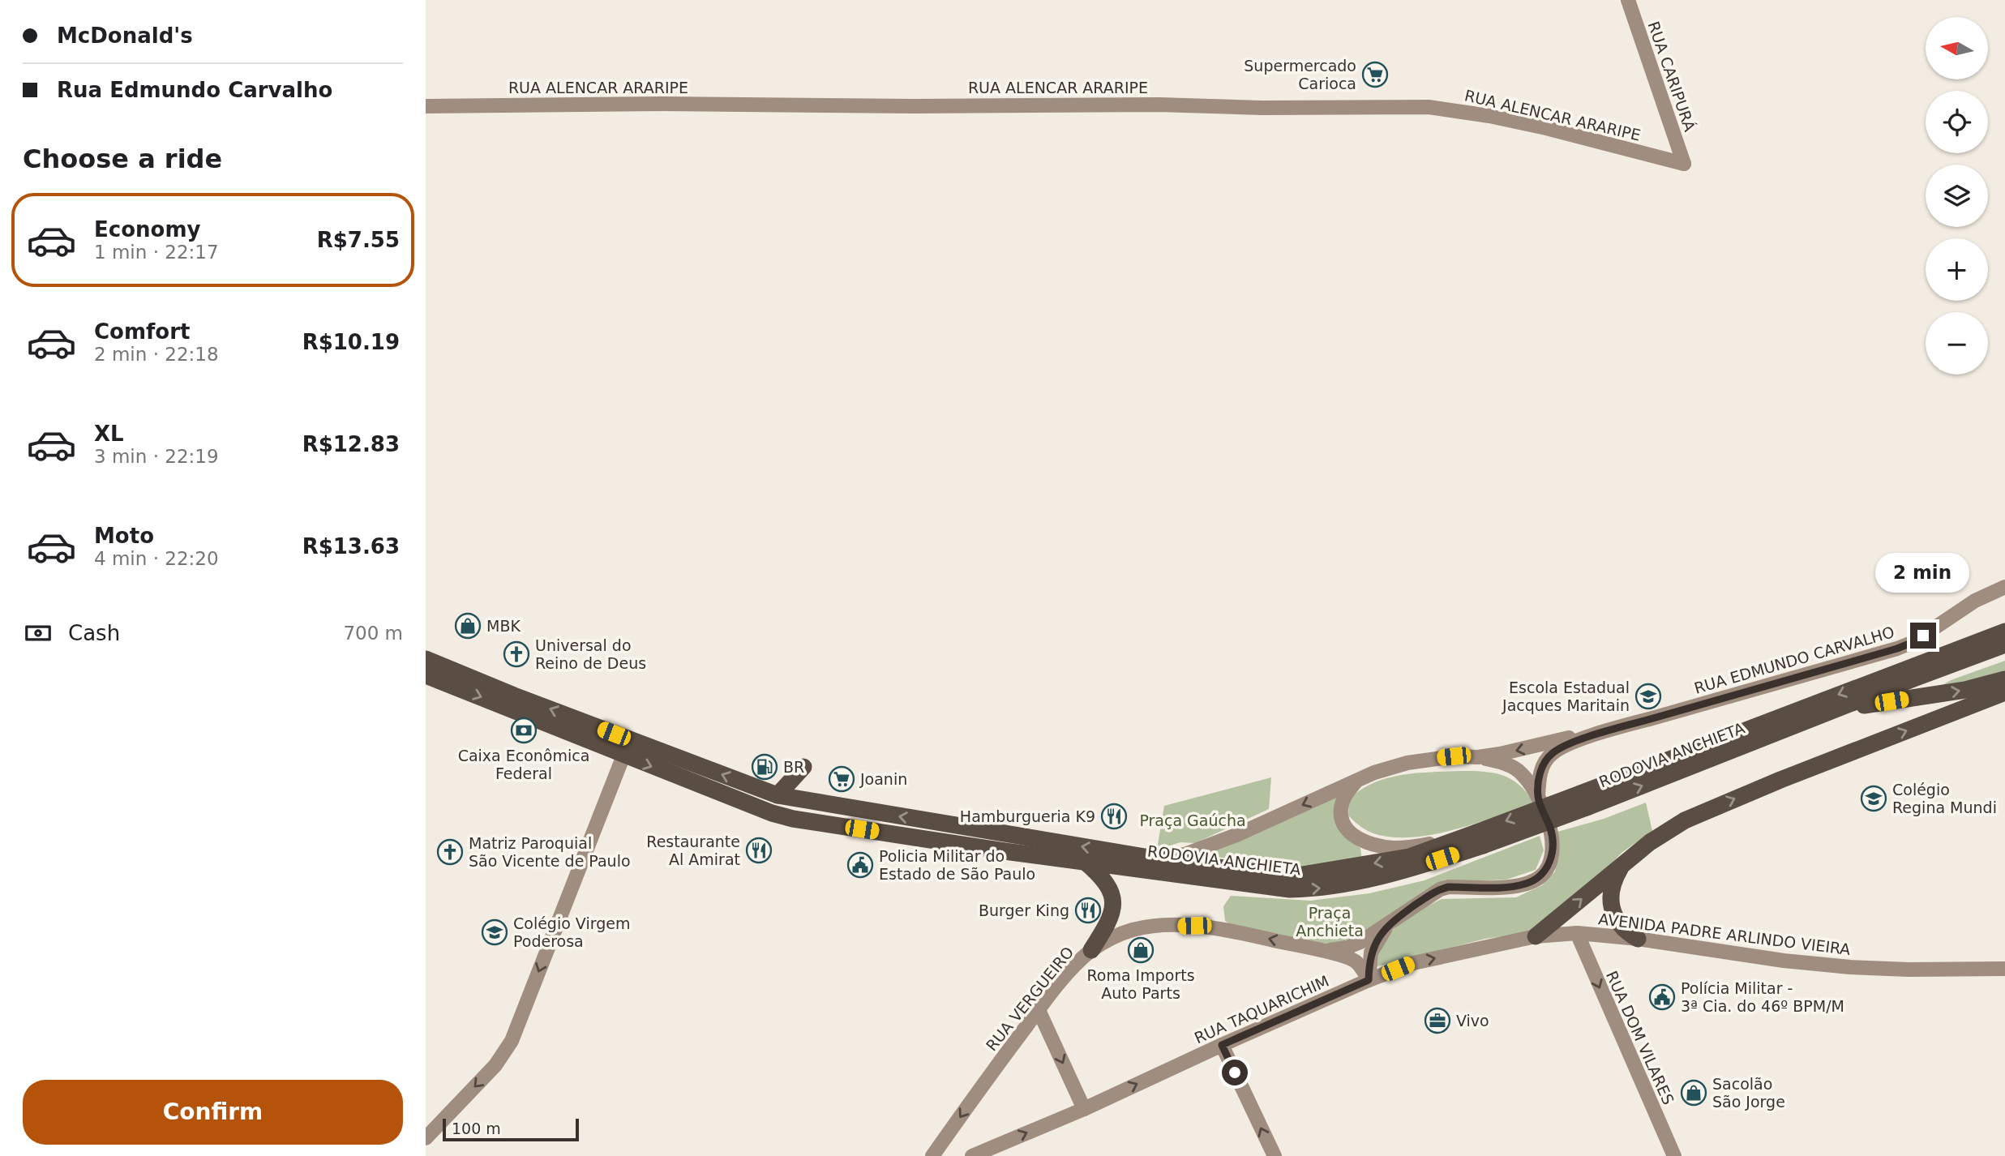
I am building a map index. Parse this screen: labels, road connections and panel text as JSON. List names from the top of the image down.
{
  "streets": {
    "highway": ["RODOVIA ANCHIETA"],
    "street": [
      "RUA CARIPURÁ",
      "RUA ALENCAR ARARIPE",
      "RUA EDMUNDO CARVALHO",
      "AVENIDA PADRE ARLINDO VIEIRA",
      "RUA VERGUEIRO",
      "RUA TAQUARICHIM",
      "RUA DOM VILARES"
    ]
  },
  "crossings": [
    ["RUA CARIPURÁ", "RUA ALENCAR ARARIPE"],
    ["RUA EDMUNDO CARVALHO", "RODOVIA ANCHIETA"],
    ["AVENIDA PADRE ARLINDO VIEIRA", "RUA TAQUARICHIM"],
    ["AVENIDA PADRE ARLINDO VIEIRA", "RUA DOM VILARES"],
    ["RUA TAQUARICHIM", "RUA DOM VILARES"]
  ],
  "one_way": ["RUA VERGUEIRO", "RUA TAQUARICHIM", "RUA DOM VILARES"],
  "parks": ["Praça Gaúcha", "Praça Anchieta"],
  "places": {
    "supermarket": ["Supermercado Carioca", "Joanin"],
    "shop": ["MBK", "Roma Imports Auto Parts", "Sacolão São Jorge"],
    "church": ["Universal do Reino de Deus", "Matriz Paroquial São Vicente de Paulo"],
    "school or university": ["Escola Estadual Jacques Maritain", "Colégio Regina Mundi", "Colégio Virgem Poderosa"],
    "bank": ["Caixa Econômica Federal"],
    "fuel station": ["BR"],
    "restaurant": ["Hamburgueria K9", "Restaurante Al Amirat", "Burger King"],
    "public building": ["Policia Militar do Estado de São Paulo", "Polícia Militar - 3ª Cia. do 46º BPM/M"],
    "office": ["Vivo"]
  },
  "scale_bar": "100 m",
  "north": "left",
  "page": {
    "banner": ["McDonald's", "Rua Edmundo Carvalho"],
    "map_buttons": ["+", "−"],
    "heading": "Choose a ride",
    "list": [
      {
        "name": "Economy",
        "note": "1 min · 22:17",
        "value": "R$7.55"
      },
      {
        "name": "Comfort",
        "note": "2 min · 22:18",
        "value": "R$10.19"
      },
      {
        "name": "XL",
        "note": "3 min · 22:19",
        "value": "R$12.83"
      },
      {
        "name": "Moto",
        "note": "4 min · 22:20",
        "value": "R$13.63"
      }
    ],
    "bubble": "2 min",
    "pay": ["Cash", "700 m"],
    "buttons": "Confirm",
    "scale": "100 m"
  }
}
